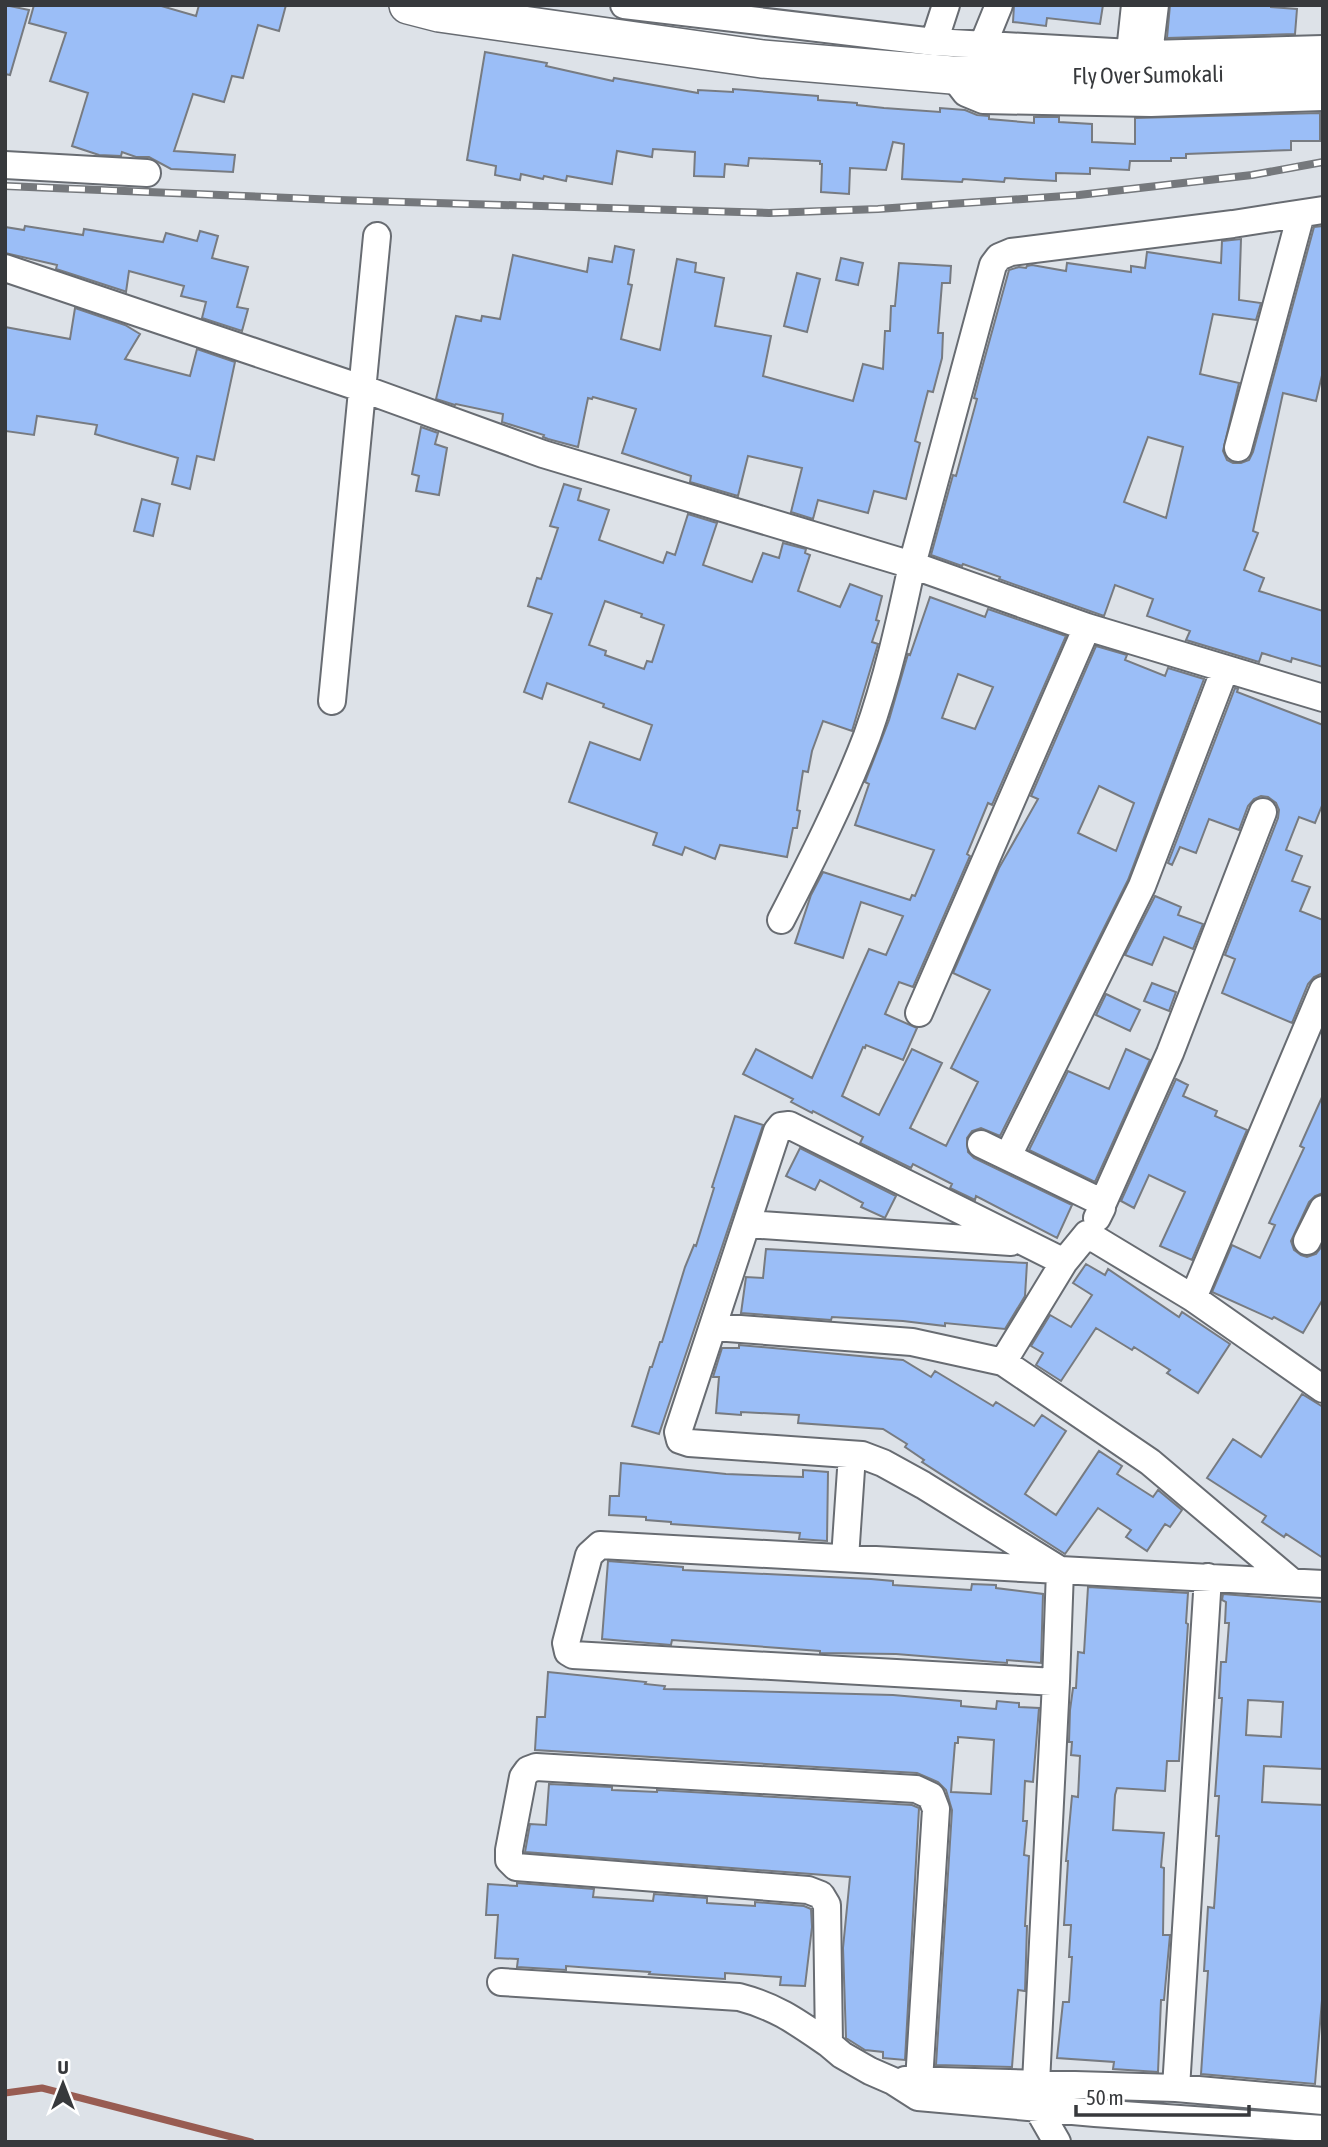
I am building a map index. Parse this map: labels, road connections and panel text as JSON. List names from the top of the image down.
{
  "streets": {
    "main road": ["Fly Over Sumokali"]
  },
  "scale_bar": "50 m",
  "north": "top"
}
